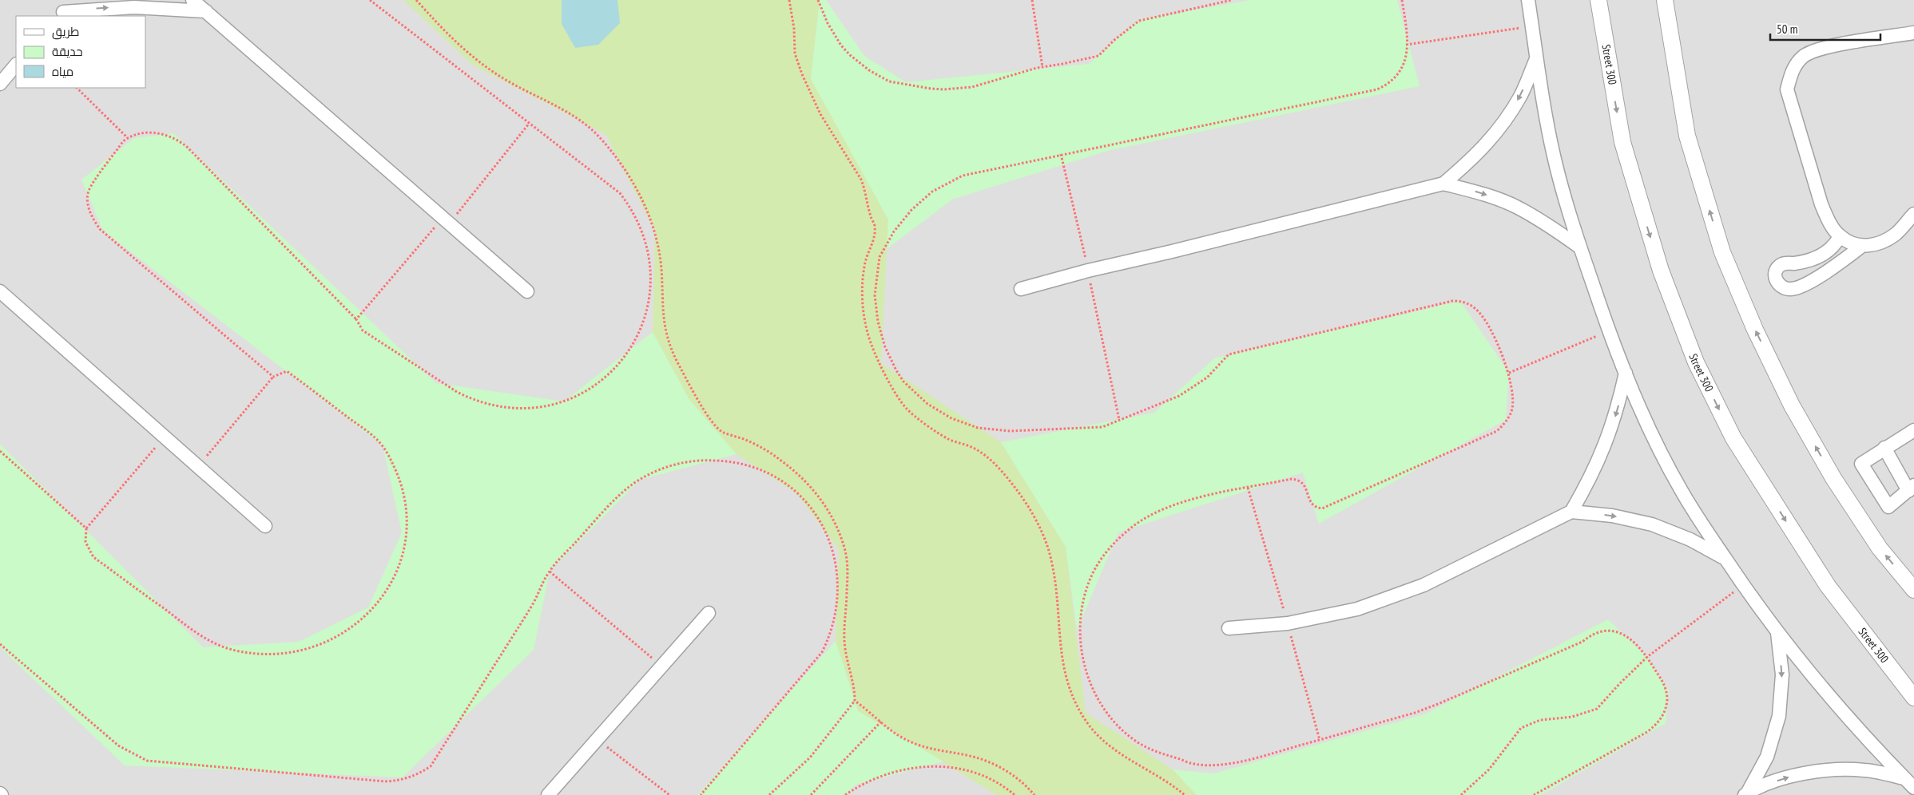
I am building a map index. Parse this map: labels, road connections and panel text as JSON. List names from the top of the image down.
{
  "streets": {
    "street": ["Street 300"]
  },
  "legend": ["طريق", "حديقة", "مياه"],
  "scale_bar": "50 m"
}
